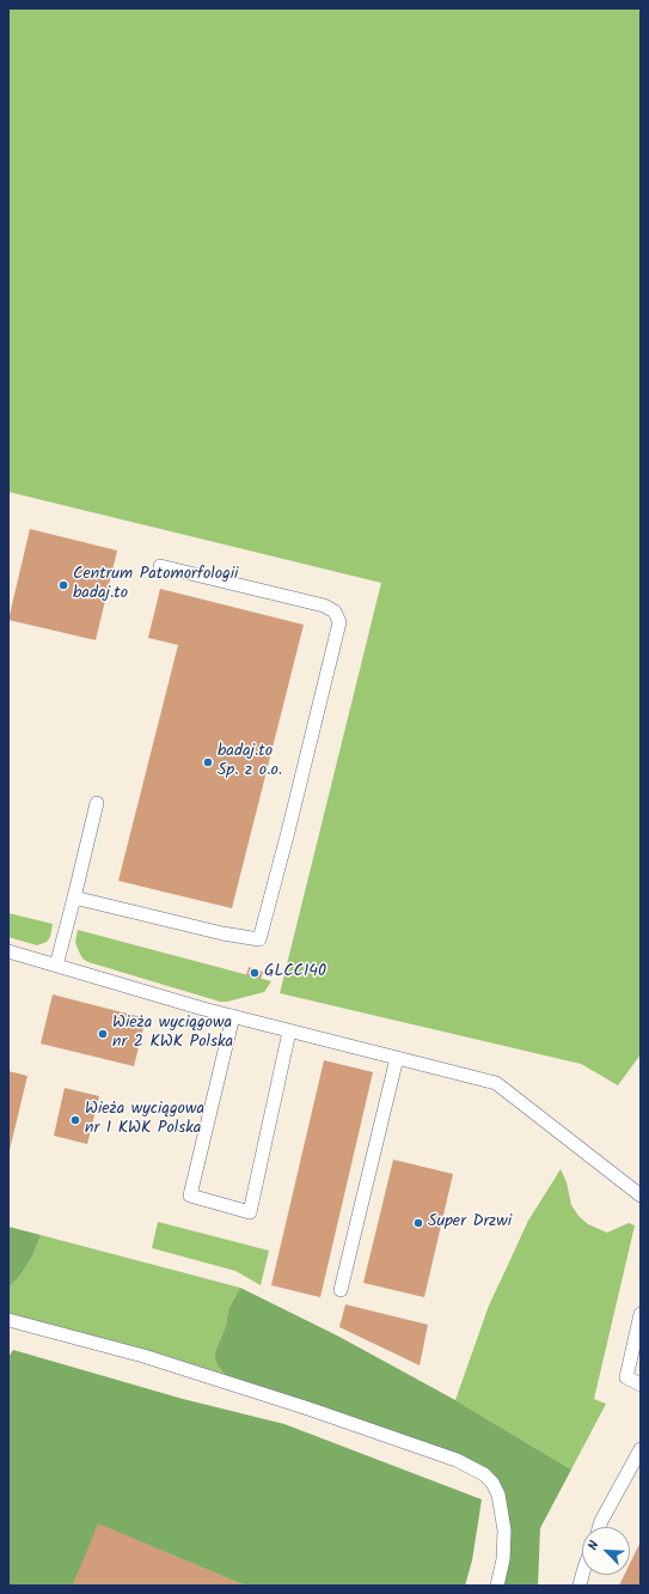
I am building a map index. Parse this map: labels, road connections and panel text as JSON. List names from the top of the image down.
{
  "places": [
    "Centrum Patomorfologii badaj.to",
    "badaj.to Sp. z o.o.",
    "GLCC140",
    "Wieża wyciągowa nr 2 KWK Polska",
    "Wieża wyciągowa nr 1 KWK Polska",
    "Super Drzwi"
  ],
  "north": "top left"
}
